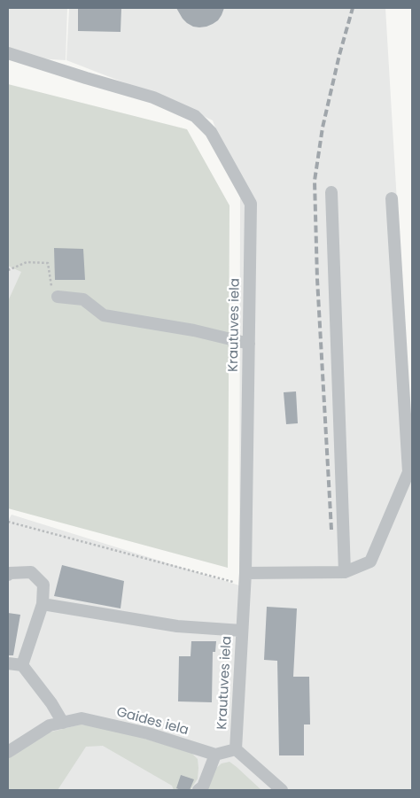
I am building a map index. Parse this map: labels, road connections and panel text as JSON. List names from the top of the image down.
{
  "streets": {
    "street": ["Krautuves iela", "Gaides iela"]
  }
}
